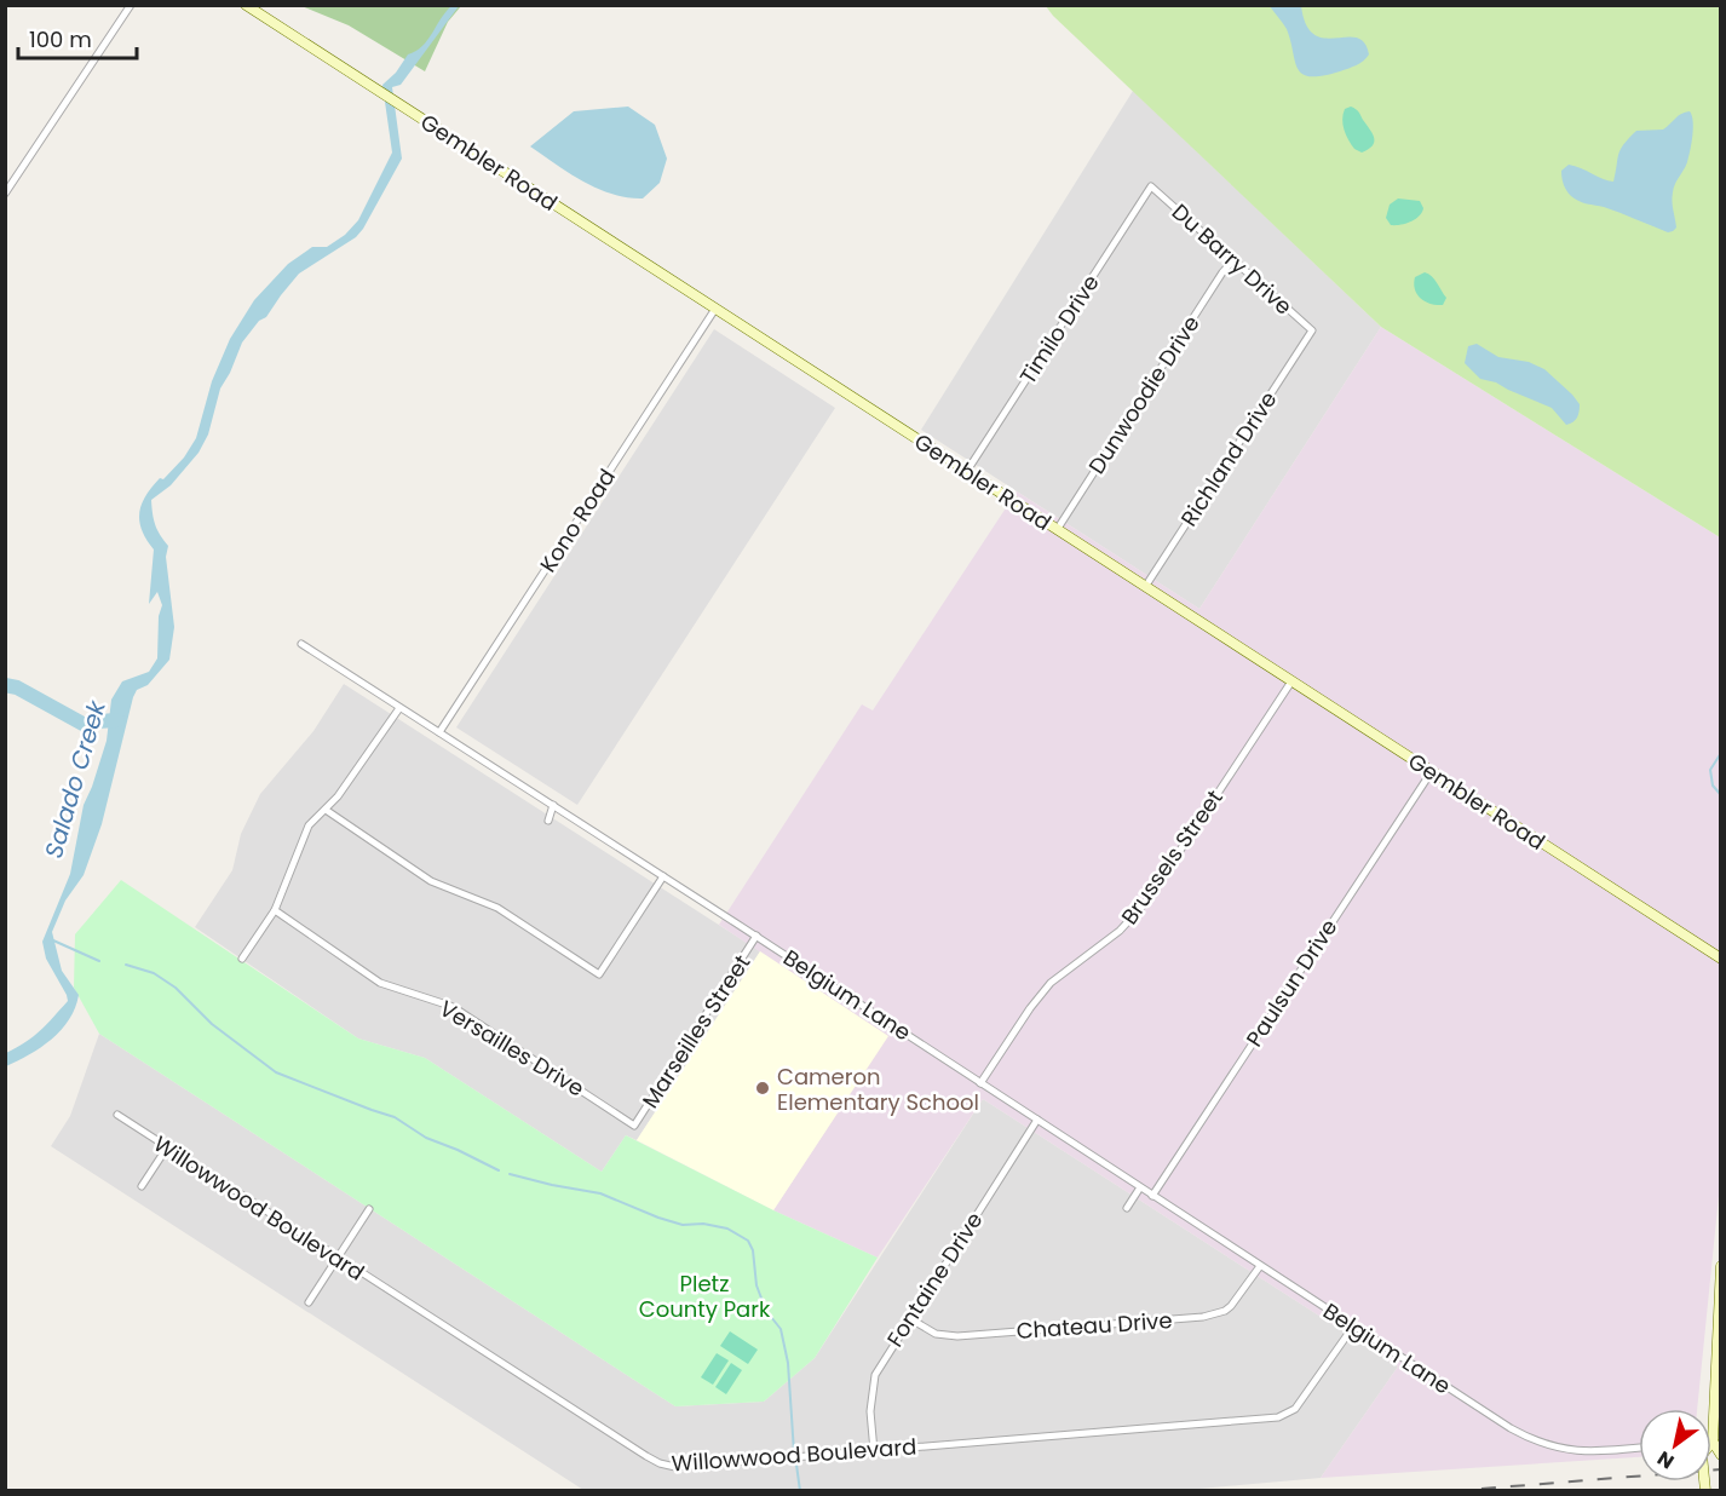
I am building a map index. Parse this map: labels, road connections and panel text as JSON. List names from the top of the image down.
{
  "streets": {
    "main road": ["Gembler Road"],
    "street": [
      "Du Barry Drive",
      "Timilo Drive",
      "Dunwoodie Drive",
      "Richland Drive",
      "Kono Road",
      "Brussels Street",
      "Paulsun Drive",
      "Belgium Lane",
      "Marseilles Street",
      "Versailles Drive",
      "Willowwood Boulevard",
      "Fontaine Drive",
      "Chateau Drive"
    ]
  },
  "crossings": [
    ["Gembler Road", "Timilo Drive"],
    ["Gembler Road", "Dunwoodie Drive"],
    ["Gembler Road", "Richland Drive"],
    ["Gembler Road", "Kono Road"],
    ["Gembler Road", "Brussels Street"],
    ["Gembler Road", "Paulsun Drive"],
    ["Du Barry Drive", "Timilo Drive"],
    ["Du Barry Drive", "Dunwoodie Drive"],
    ["Du Barry Drive", "Richland Drive"],
    ["Kono Road", "Belgium Lane"],
    ["Brussels Street", "Belgium Lane"],
    ["Paulsun Drive", "Belgium Lane"],
    ["Belgium Lane", "Marseilles Street"],
    ["Belgium Lane", "Willowwood Boulevard"],
    ["Belgium Lane", "Fontaine Drive"],
    ["Belgium Lane", "Chateau Drive"],
    ["Marseilles Street", "Versailles Drive"],
    ["Willowwood Boulevard", "Fontaine Drive"],
    ["Fontaine Drive", "Chateau Drive"]
  ],
  "water": ["Salado Creek"],
  "parks": ["Pletz County Park"],
  "places": ["Cameron Elementary School"],
  "scale_bar": "100 m",
  "north": "bottom left"
}
